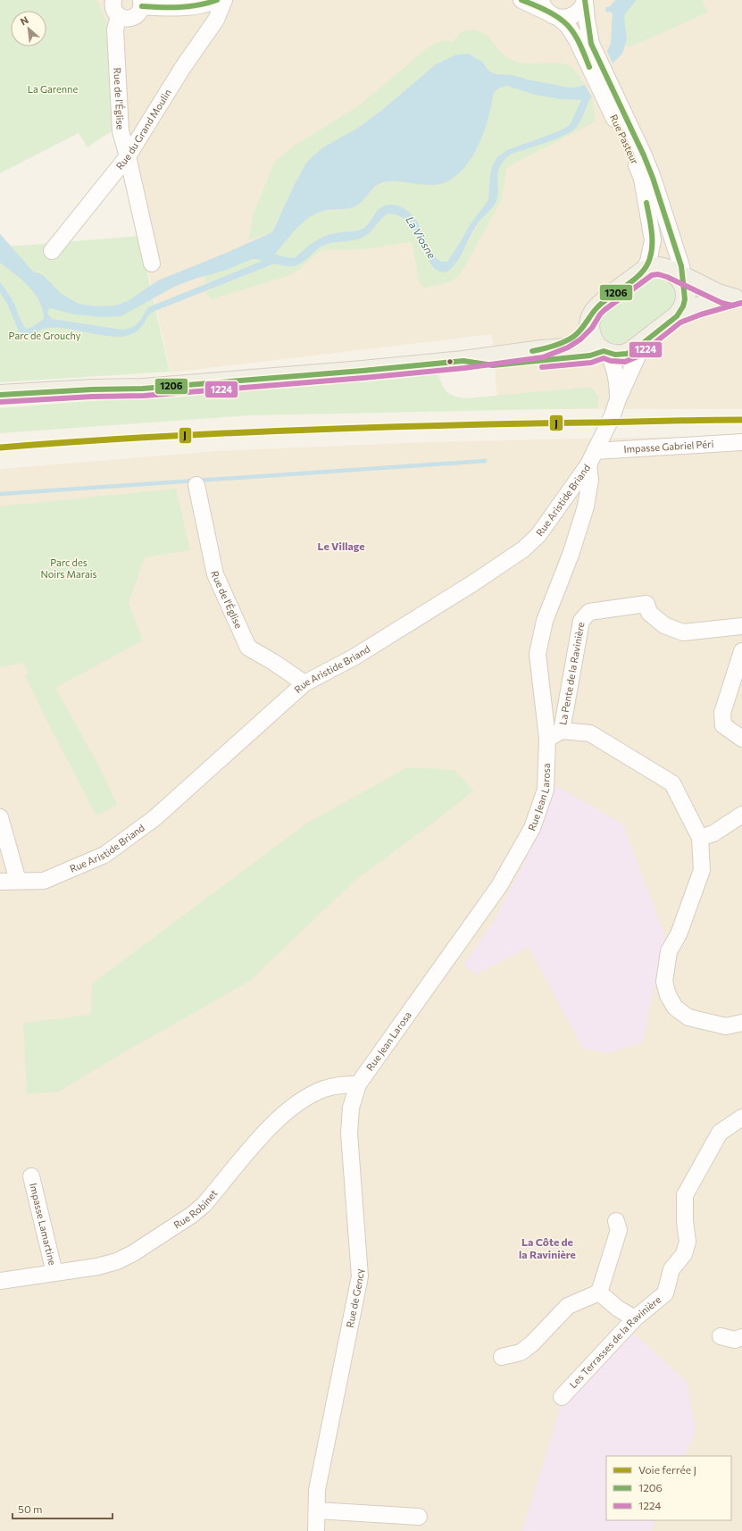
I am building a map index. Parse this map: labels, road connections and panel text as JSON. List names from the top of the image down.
{
  "streets": {
    "street": [
      "Rue de l'Église",
      "Rue du Grand Moulin",
      "Rue Pasteur",
      "Impasse Gabriel Péri",
      "Rue Aristide Briand",
      "La Pente de la Ravinière",
      "Rue Jean Larosa",
      "Rue Robinet",
      "Impasse Lamartine",
      "Rue de Gency",
      "Les Terrasses de la Ravinière"
    ]
  },
  "crossings": [
    ["Rue de l'Église", "Rue du Grand Moulin"],
    ["Rue de l'Église", "Rue Aristide Briand"],
    ["Rue Pasteur", "Rue Aristide Briand"],
    ["Impasse Gabriel Péri", "Rue Aristide Briand"],
    ["Impasse Gabriel Péri", "Rue Jean Larosa"],
    ["Rue Aristide Briand", "Rue Jean Larosa"],
    ["La Pente de la Ravinière", "Rue Jean Larosa"],
    ["Rue Jean Larosa", "Rue Robinet"],
    ["Rue Jean Larosa", "Rue de Gency"],
    ["Rue Robinet", "Impasse Lamartine"],
    ["Rue Robinet", "Rue de Gency"]
  ],
  "districts": ["Le Village", "La Côte de la Ravinière"],
  "water": ["La Viosne"],
  "parks": ["La Garenne", "Parc de Grouchy", "Parc des Noirs Marais"],
  "lines": ["transit line 1206", "transit line 1224", "rail line J"],
  "legend": ["Voie ferrée J", "1206", "1224"],
  "scale_bar": "50 m",
  "north": "top left"
}
